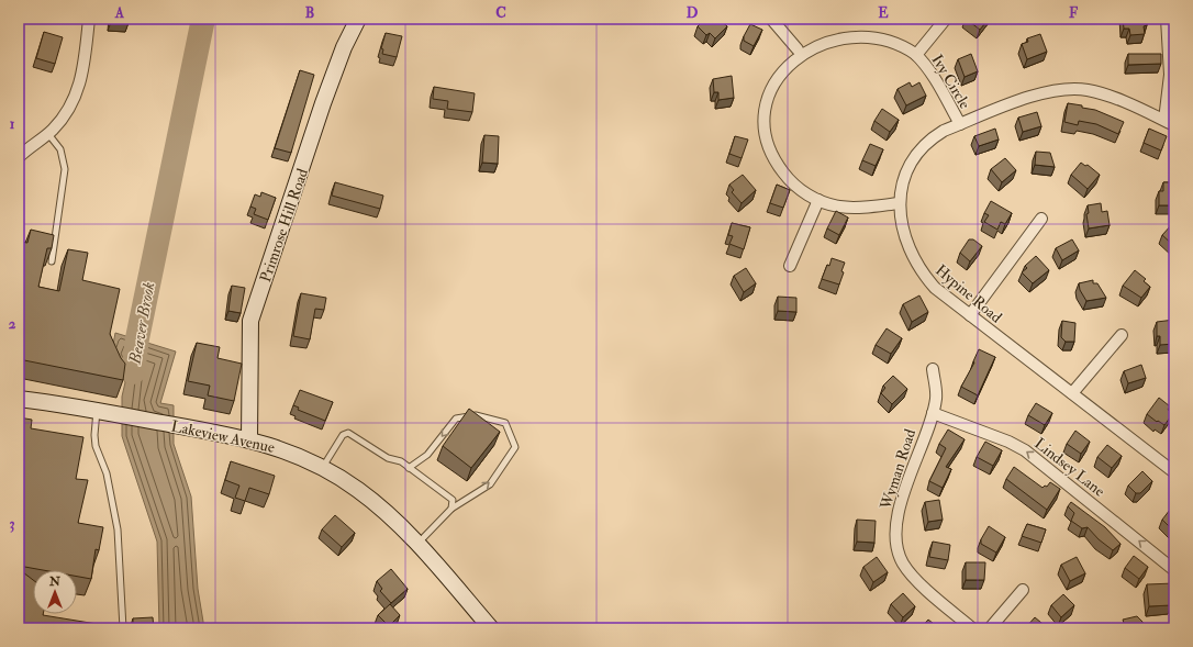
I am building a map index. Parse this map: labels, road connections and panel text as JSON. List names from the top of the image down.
{
  "streets": {
    "main road": ["Primrose Hill Road", "Lakeview Avenue"],
    "street": [
      "Ivy Circle",
      "Hypine Road",
      "Lindsey Lane",
      "Wyman Road"
    ]
  },
  "crossings": [
    ["Ivy Circle", "Hypine Road"],
    ["Primrose Hill Road", "Lakeview Avenue"],
    ["Lindsey Lane", "Wyman Road"]
  ],
  "one_way": ["Lindsey Lane"],
  "water": ["Beaver Brook"],
  "north": "top",
  "grid": {
    "columns": [
      "A",
      "B",
      "C",
      "D",
      "E",
      "F"
    ],
    "rows": ["1", "2", "3"]
  }
}
